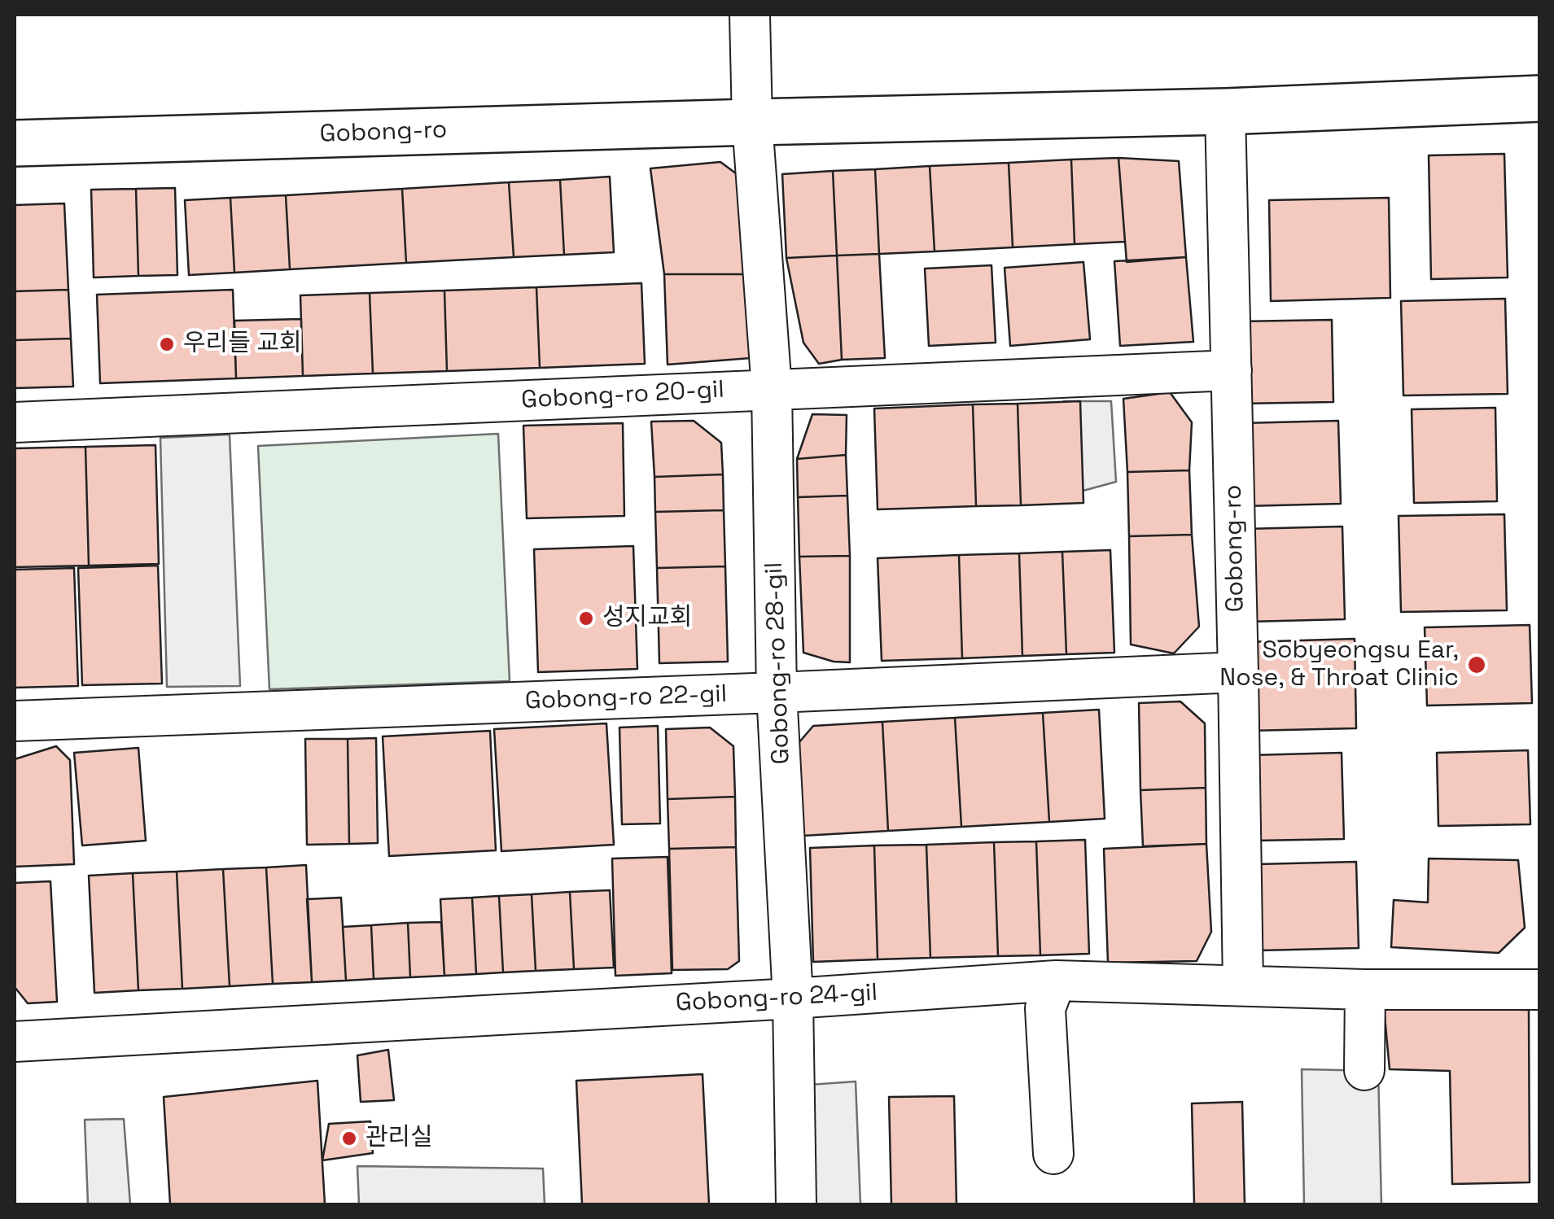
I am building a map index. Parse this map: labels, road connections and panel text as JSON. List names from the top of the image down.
{
  "streets": {
    "street": [
      "Gobong-ro",
      "Gobong-ro 20-gil",
      "Gobong-ro 28-gil",
      "Gobong-ro 22-gil",
      "Gobong-ro 24-gil"
    ]
  },
  "crossings": [
    ["Gobong-ro", "Gobong-ro 20-gil"],
    ["Gobong-ro", "Gobong-ro 28-gil"],
    ["Gobong-ro", "Gobong-ro 22-gil"],
    ["Gobong-ro", "Gobong-ro 24-gil"],
    ["Gobong-ro 20-gil", "Gobong-ro 28-gil"],
    ["Gobong-ro 28-gil", "Gobong-ro 22-gil"],
    ["Gobong-ro 28-gil", "Gobong-ro 24-gil"]
  ],
  "places": [
    "우리들 교회",
    "성지교회",
    "Sobyeongsu Ear, Nose, & Throat Clinic",
    "관리실"
  ]
}
